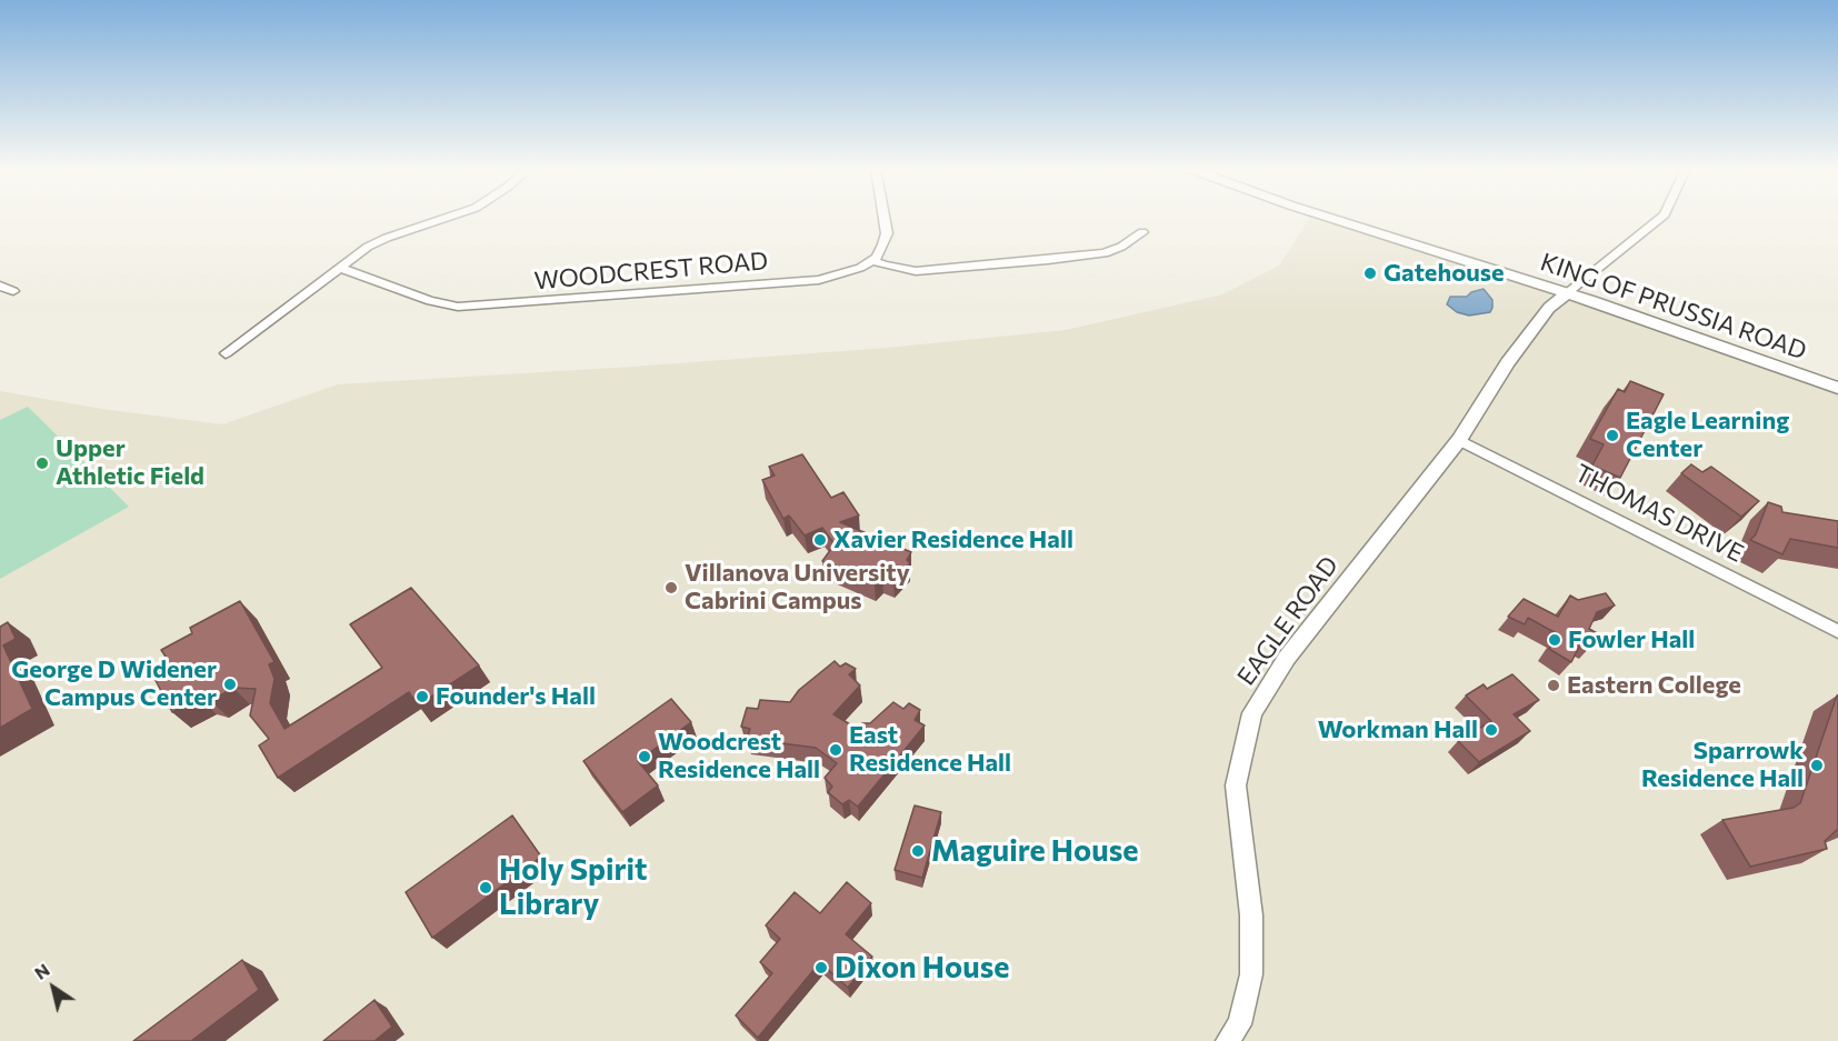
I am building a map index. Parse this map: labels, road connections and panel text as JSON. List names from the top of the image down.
{
  "streets": {
    "street": [
      "WOODCREST ROAD",
      "KING OF PRUSSIA ROAD",
      "THOMAS DRIVE",
      "EAGLE ROAD"
    ]
  },
  "crossings": [
    ["KING OF PRUSSIA ROAD", "EAGLE ROAD"],
    ["THOMAS DRIVE", "EAGLE ROAD"]
  ],
  "places": [
    "Gatehouse",
    "Eagle Learning Center",
    "Upper Athletic Field",
    "Xavier Residence Hall",
    "Villanova University Cabrini Campus",
    "Fowler Hall",
    "George D Widener Campus Center",
    "Eastern College",
    "Founder's Hall",
    "Workman Hall",
    "East Residence Hall",
    "Woodcrest Residence Hall",
    "Sparrowk Residence Hall",
    "Maguire House",
    "Holy Spirit Library",
    "Dixon House"
  ],
  "north": "top left"
}
